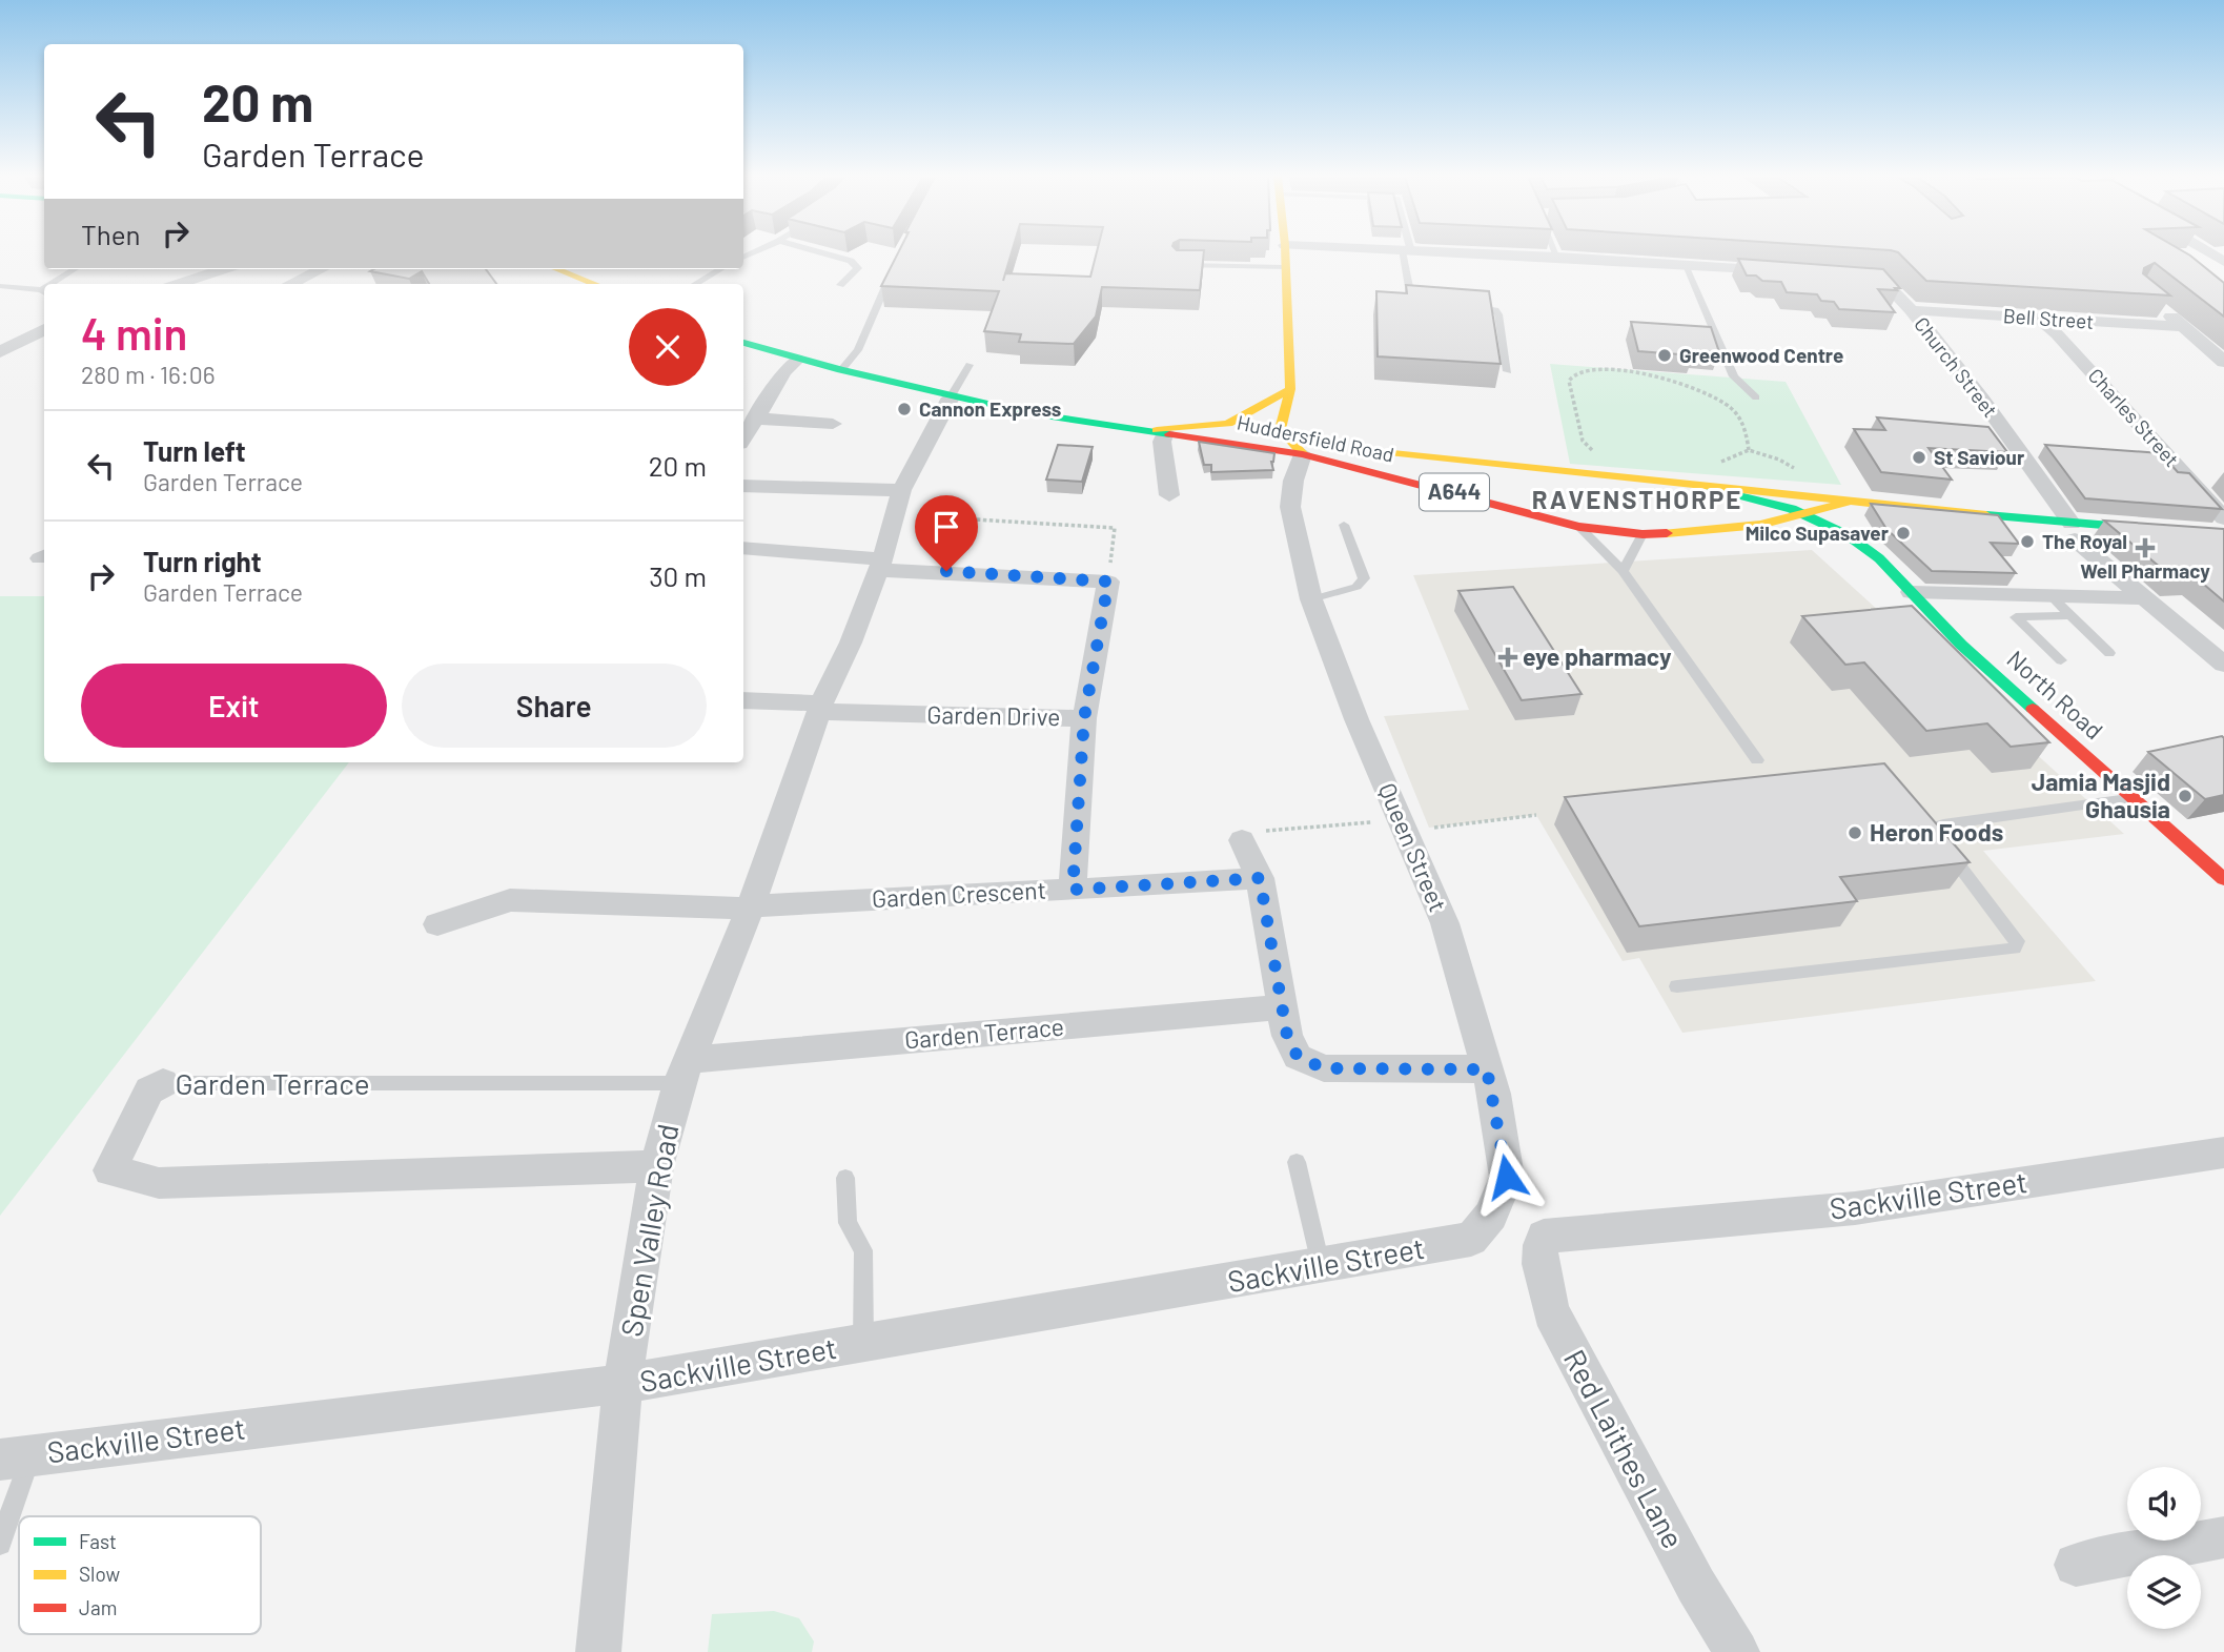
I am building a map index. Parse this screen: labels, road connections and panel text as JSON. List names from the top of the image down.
{
  "streets": {
    "main road": ["Huddersfield Road", "A644", "North Road"],
    "street": [
      "Bell Street",
      "Church Street",
      "Charles Street",
      "Garden Drive",
      "Queen Street",
      "Garden Crescent",
      "Garden Terrace",
      "Sackville Street",
      "Spen Valley Road",
      "Red Laithes Lane"
    ]
  },
  "crossings": [
    ["Bell Street", "Church Street"],
    ["Bell Street", "Charles Street"],
    ["Church Street", "Huddersfield Road"],
    ["Huddersfield Road", "A644"],
    ["Huddersfield Road", "North Road"],
    ["Huddersfield Road", "Queen Street"],
    ["Huddersfield Road", "Spen Valley Road"],
    ["Garden Drive", "Garden Crescent"],
    ["Garden Drive", "Spen Valley Road"],
    ["Queen Street", "Sackville Street"],
    ["Garden Crescent", "Spen Valley Road"],
    ["Garden Terrace", "Spen Valley Road"],
    ["Sackville Street", "Spen Valley Road"],
    ["Sackville Street", "Red Laithes Lane"]
  ],
  "districts": ["RAVENSTHORPE"],
  "places": {
    "other": [
      "Greenwood Centre",
      "Cannon Express",
      "St Saviour",
      "Milco Supasaver",
      "The Royal",
      "Jamia Masjid Ghausia",
      "Heron Foods"
    ],
    "health": ["Well Pharmacy", "eye pharmacy"]
  },
  "legend": ["Fast", "Slow", "Jam"],
  "page": {
    "turn": ["20 m", "Garden Terrace"],
    "then": "Then",
    "heading": ["4 min", "280 m · 16:06"],
    "list": [
      {
        "name": "Turn left",
        "note": "Garden Terrace",
        "value": "20 m"
      },
      {
        "name": "Turn right",
        "note": "Garden Terrace",
        "value": "30 m"
      }
    ],
    "buttons": ["Exit", "Share"]
  }
}
